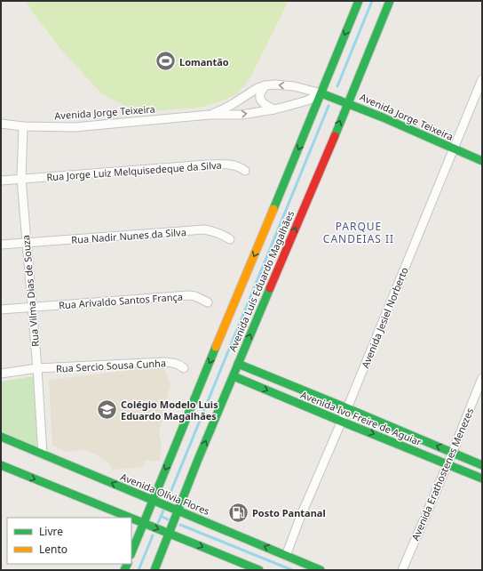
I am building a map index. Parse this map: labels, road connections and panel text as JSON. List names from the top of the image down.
{
  "streets": {
    "main road": [
      "Avenida Jorge Teixeira",
      "Avenida Luís Eduardo Magalhães",
      "Avenida Ivo Freire de Aguiar",
      "Avenida Olívia Flores"
    ],
    "street": [
      "Rua Jorge Luiz Melquisedeque da Silva",
      "Rua Nadir Nunes da Silva",
      "Rua Vilma Dias de Souza",
      "Rua Arivaldo Santos França",
      "Avenida Jesiel Norberto",
      "Rua Sercio Sousa Cunha",
      "Avenida Erathostenes Menezes"
    ]
  },
  "crossings": [
    ["Avenida Jorge Teixeira", "Avenida Luís Eduardo Magalhães"],
    ["Avenida Jorge Teixeira", "Rua Vilma Dias de Souza"],
    ["Avenida Jorge Teixeira", "Avenida Jesiel Norberto"],
    ["Rua Jorge Luiz Melquisedeque da Silva", "Rua Vilma Dias de Souza"],
    ["Rua Nadir Nunes da Silva", "Rua Vilma Dias de Souza"],
    ["Avenida Luís Eduardo Magalhães", "Avenida Ivo Freire de Aguiar"],
    ["Avenida Luís Eduardo Magalhães", "Avenida Olívia Flores"],
    ["Rua Vilma Dias de Souza", "Rua Arivaldo Santos França"],
    ["Rua Vilma Dias de Souza", "Rua Sercio Sousa Cunha"],
    ["Rua Vilma Dias de Souza", "Avenida Olívia Flores"],
    ["Avenida Jesiel Norberto", "Avenida Ivo Freire de Aguiar"],
    ["Avenida Jesiel Norberto", "Avenida Olívia Flores"],
    ["Avenida Ivo Freire de Aguiar", "Avenida Erathostenes Menezes"]
  ],
  "districts": ["PARQUE CANDEIAS II"],
  "places": {
    "sports": ["Lomantão"],
    "school or university": ["Colégio Modelo Luis Eduardo Magalhães"],
    "fuel station": ["Posto Pantanal"]
  },
  "legend": ["Livre", "Lento"]
}
